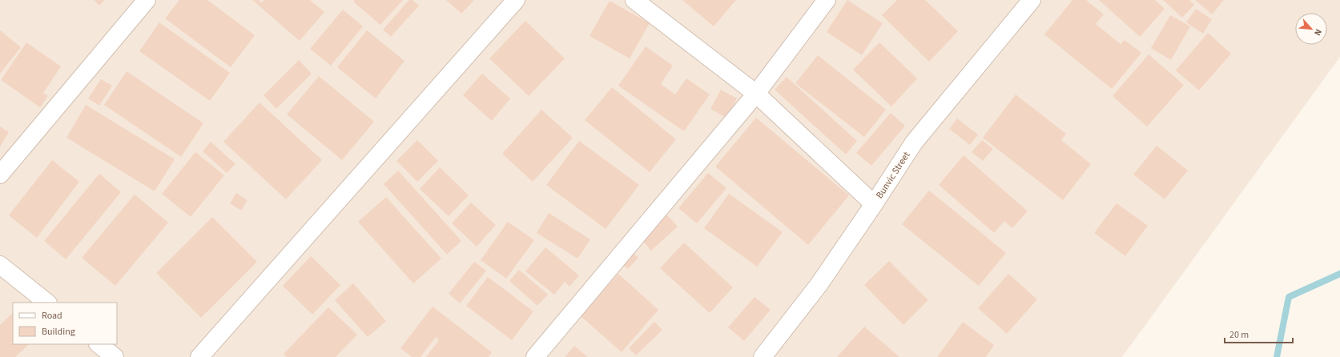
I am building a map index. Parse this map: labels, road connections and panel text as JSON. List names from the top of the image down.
{
  "streets": {
    "street": ["Bunvic Street"]
  },
  "legend": ["Road", "Building"],
  "scale_bar": "20 m",
  "north": "bottom right"
}
